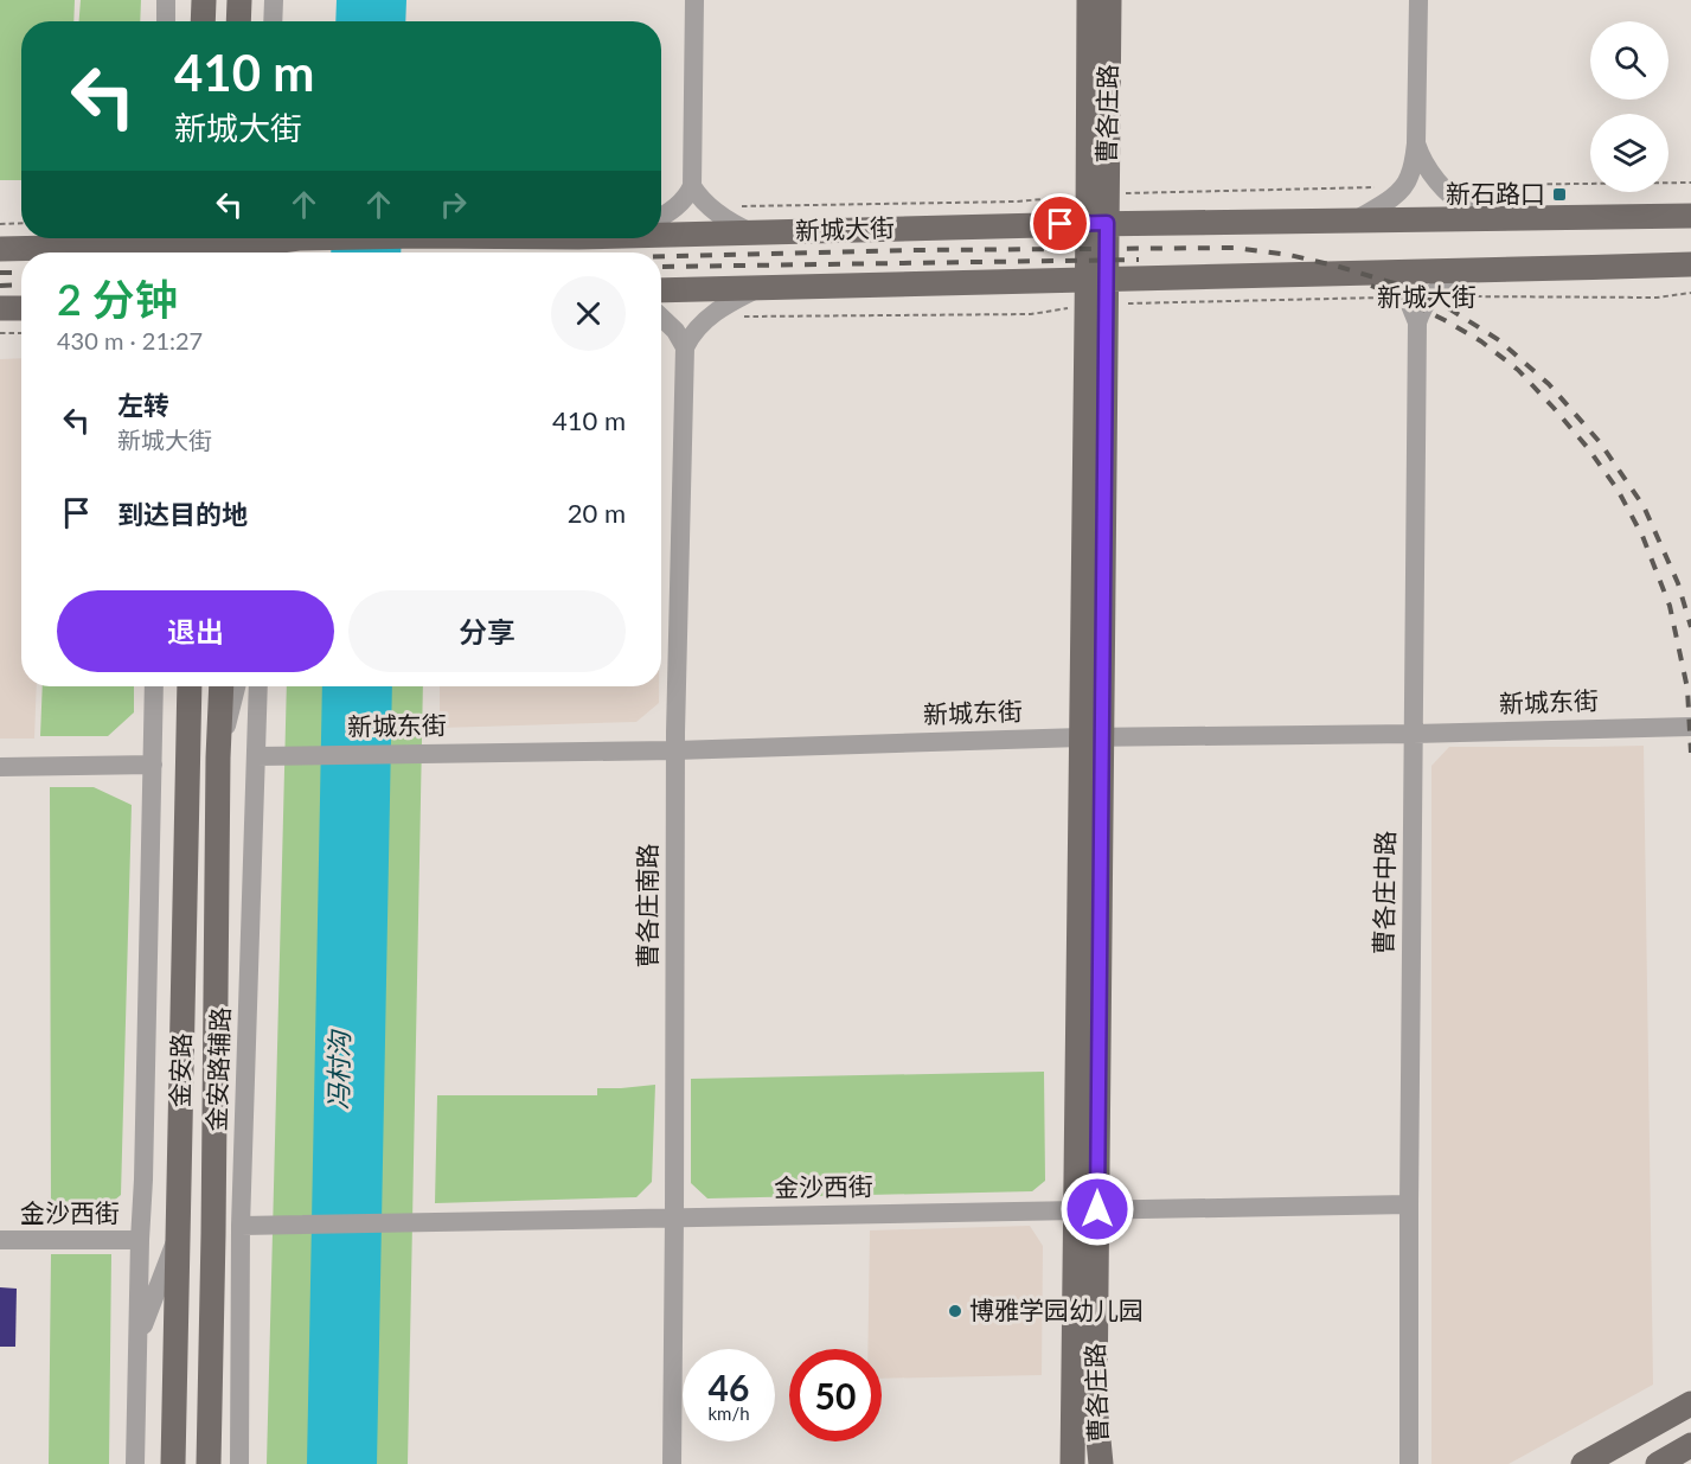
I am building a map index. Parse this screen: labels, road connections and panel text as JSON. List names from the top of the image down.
{
  "streets": {
    "main road": ["曹各庄路", "新城大街", "金安路"],
    "street": [
      "新城东街",
      "曹各庄中路",
      "曹各庄南路",
      "金安路辅路",
      "金沙西街"
    ]
  },
  "crossings": [
    ["曹各庄路", "新城大街"],
    ["曹各庄路", "新城东街"],
    ["曹各庄路", "金沙西街"],
    ["新城大街", "曹各庄中路"],
    ["新城东街", "曹各庄中路"],
    ["新城东街", "曹各庄南路"],
    ["新城东街", "金安路辅路"],
    ["曹各庄中路", "金沙西街"],
    ["曹各庄南路", "金沙西街"],
    ["金安路辅路", "金沙西街"]
  ],
  "water": ["冯村沟"],
  "places": {
    "transit": ["新石路口"],
    "other": ["博雅学园幼儿园"]
  },
  "page": {
    "turn": ["410 m", "新城大街"],
    "heading": ["2 分钟", "430 m · 21:27"],
    "list": [
      {
        "name": "左转",
        "note": "新城大街",
        "value": "410 m"
      },
      {
        "name": "到达目的地",
        "value": "20 m"
      }
    ],
    "buttons": ["退出", "分享"],
    "speed": "46 km/h",
    "limit": "50"
  }
}
